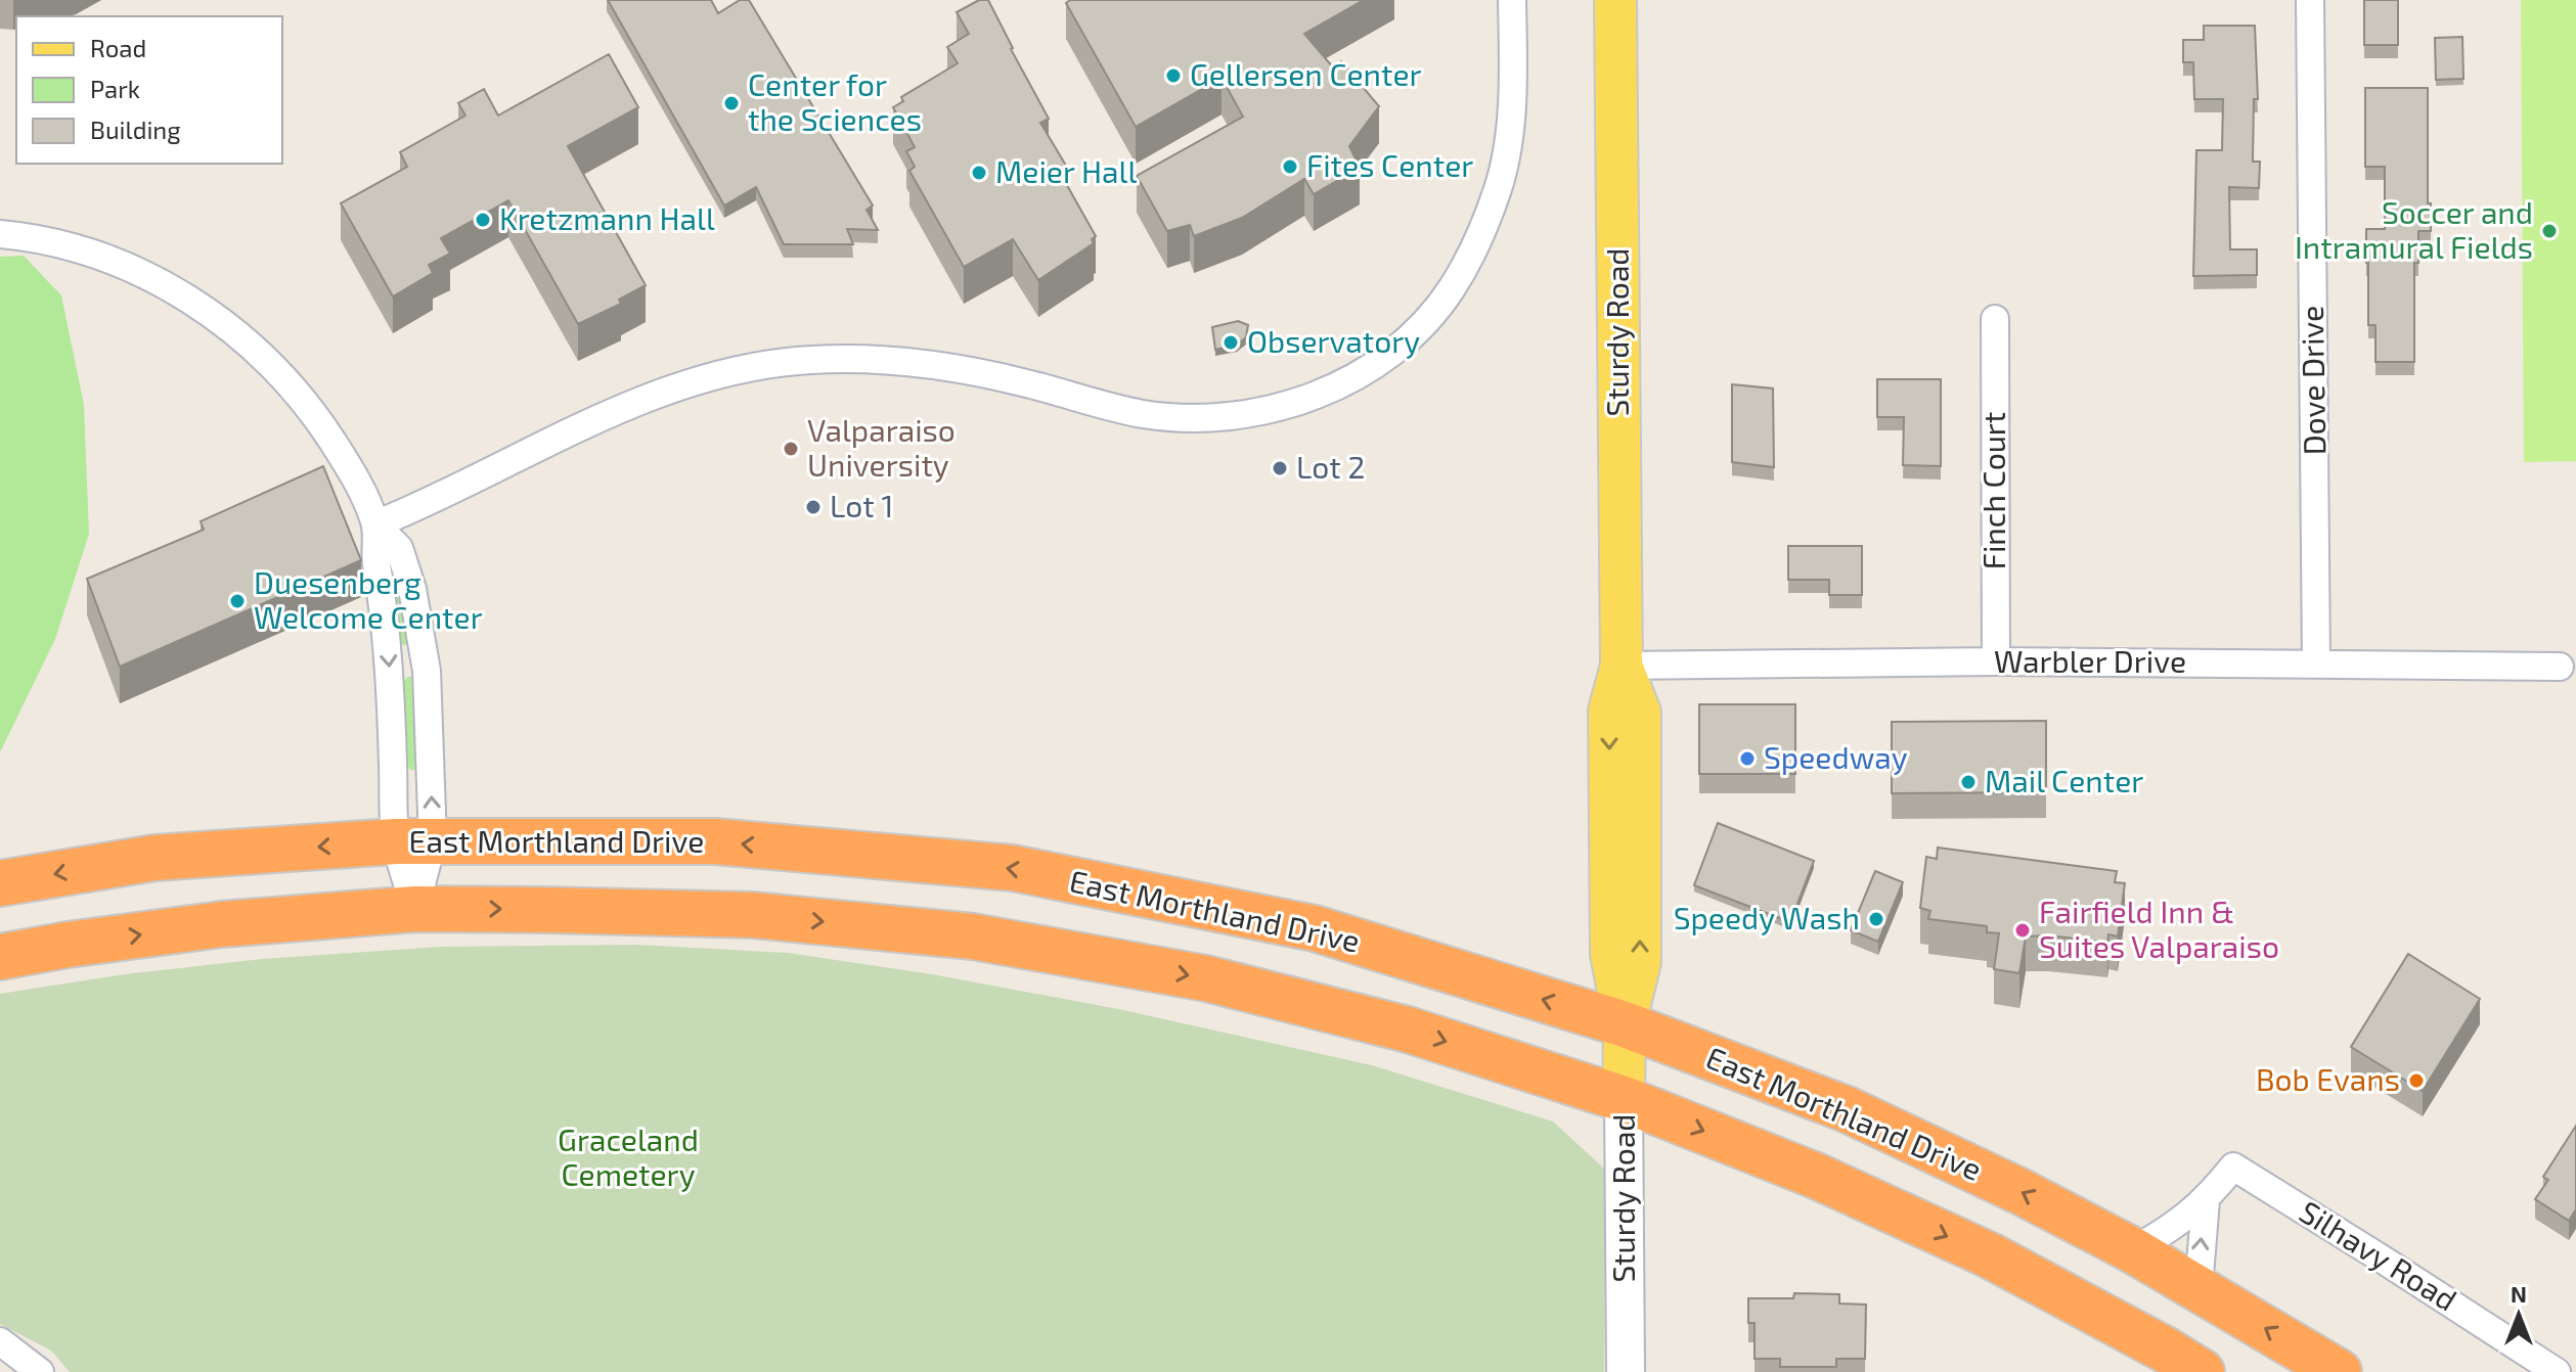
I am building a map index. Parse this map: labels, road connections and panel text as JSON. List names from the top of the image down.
{
  "streets": {
    "highway": ["East Morthland Drive"],
    "main road": ["Sturdy Road"],
    "street": [
      "Dove Drive",
      "Finch Court",
      "Warbler Drive",
      "Silhavy Road"
    ]
  },
  "crossings": [
    ["Sturdy Road", "Warbler Drive"],
    ["Sturdy Road", "East Morthland Drive"],
    ["Dove Drive", "Warbler Drive"],
    ["Finch Court", "Warbler Drive"],
    ["East Morthland Drive", "Silhavy Road"]
  ],
  "parks": ["Graceland Cemetery"],
  "places": [
    "Gellersen Center",
    "Center for the Sciences",
    "Fites Center",
    "Meier Hall",
    "Kretzmann Hall",
    "Soccer and Intramural Fields",
    "Observatory",
    "Valparaiso University",
    "Lot 2",
    "Lot 1",
    "Duesenberg Welcome Center",
    "Speedway",
    "Mail Center",
    "Speedy Wash",
    "Fairfield Inn & Suites Valparaiso",
    "Bob Evans"
  ],
  "legend": ["Road", "Park", "Building"],
  "north": "top"
}
